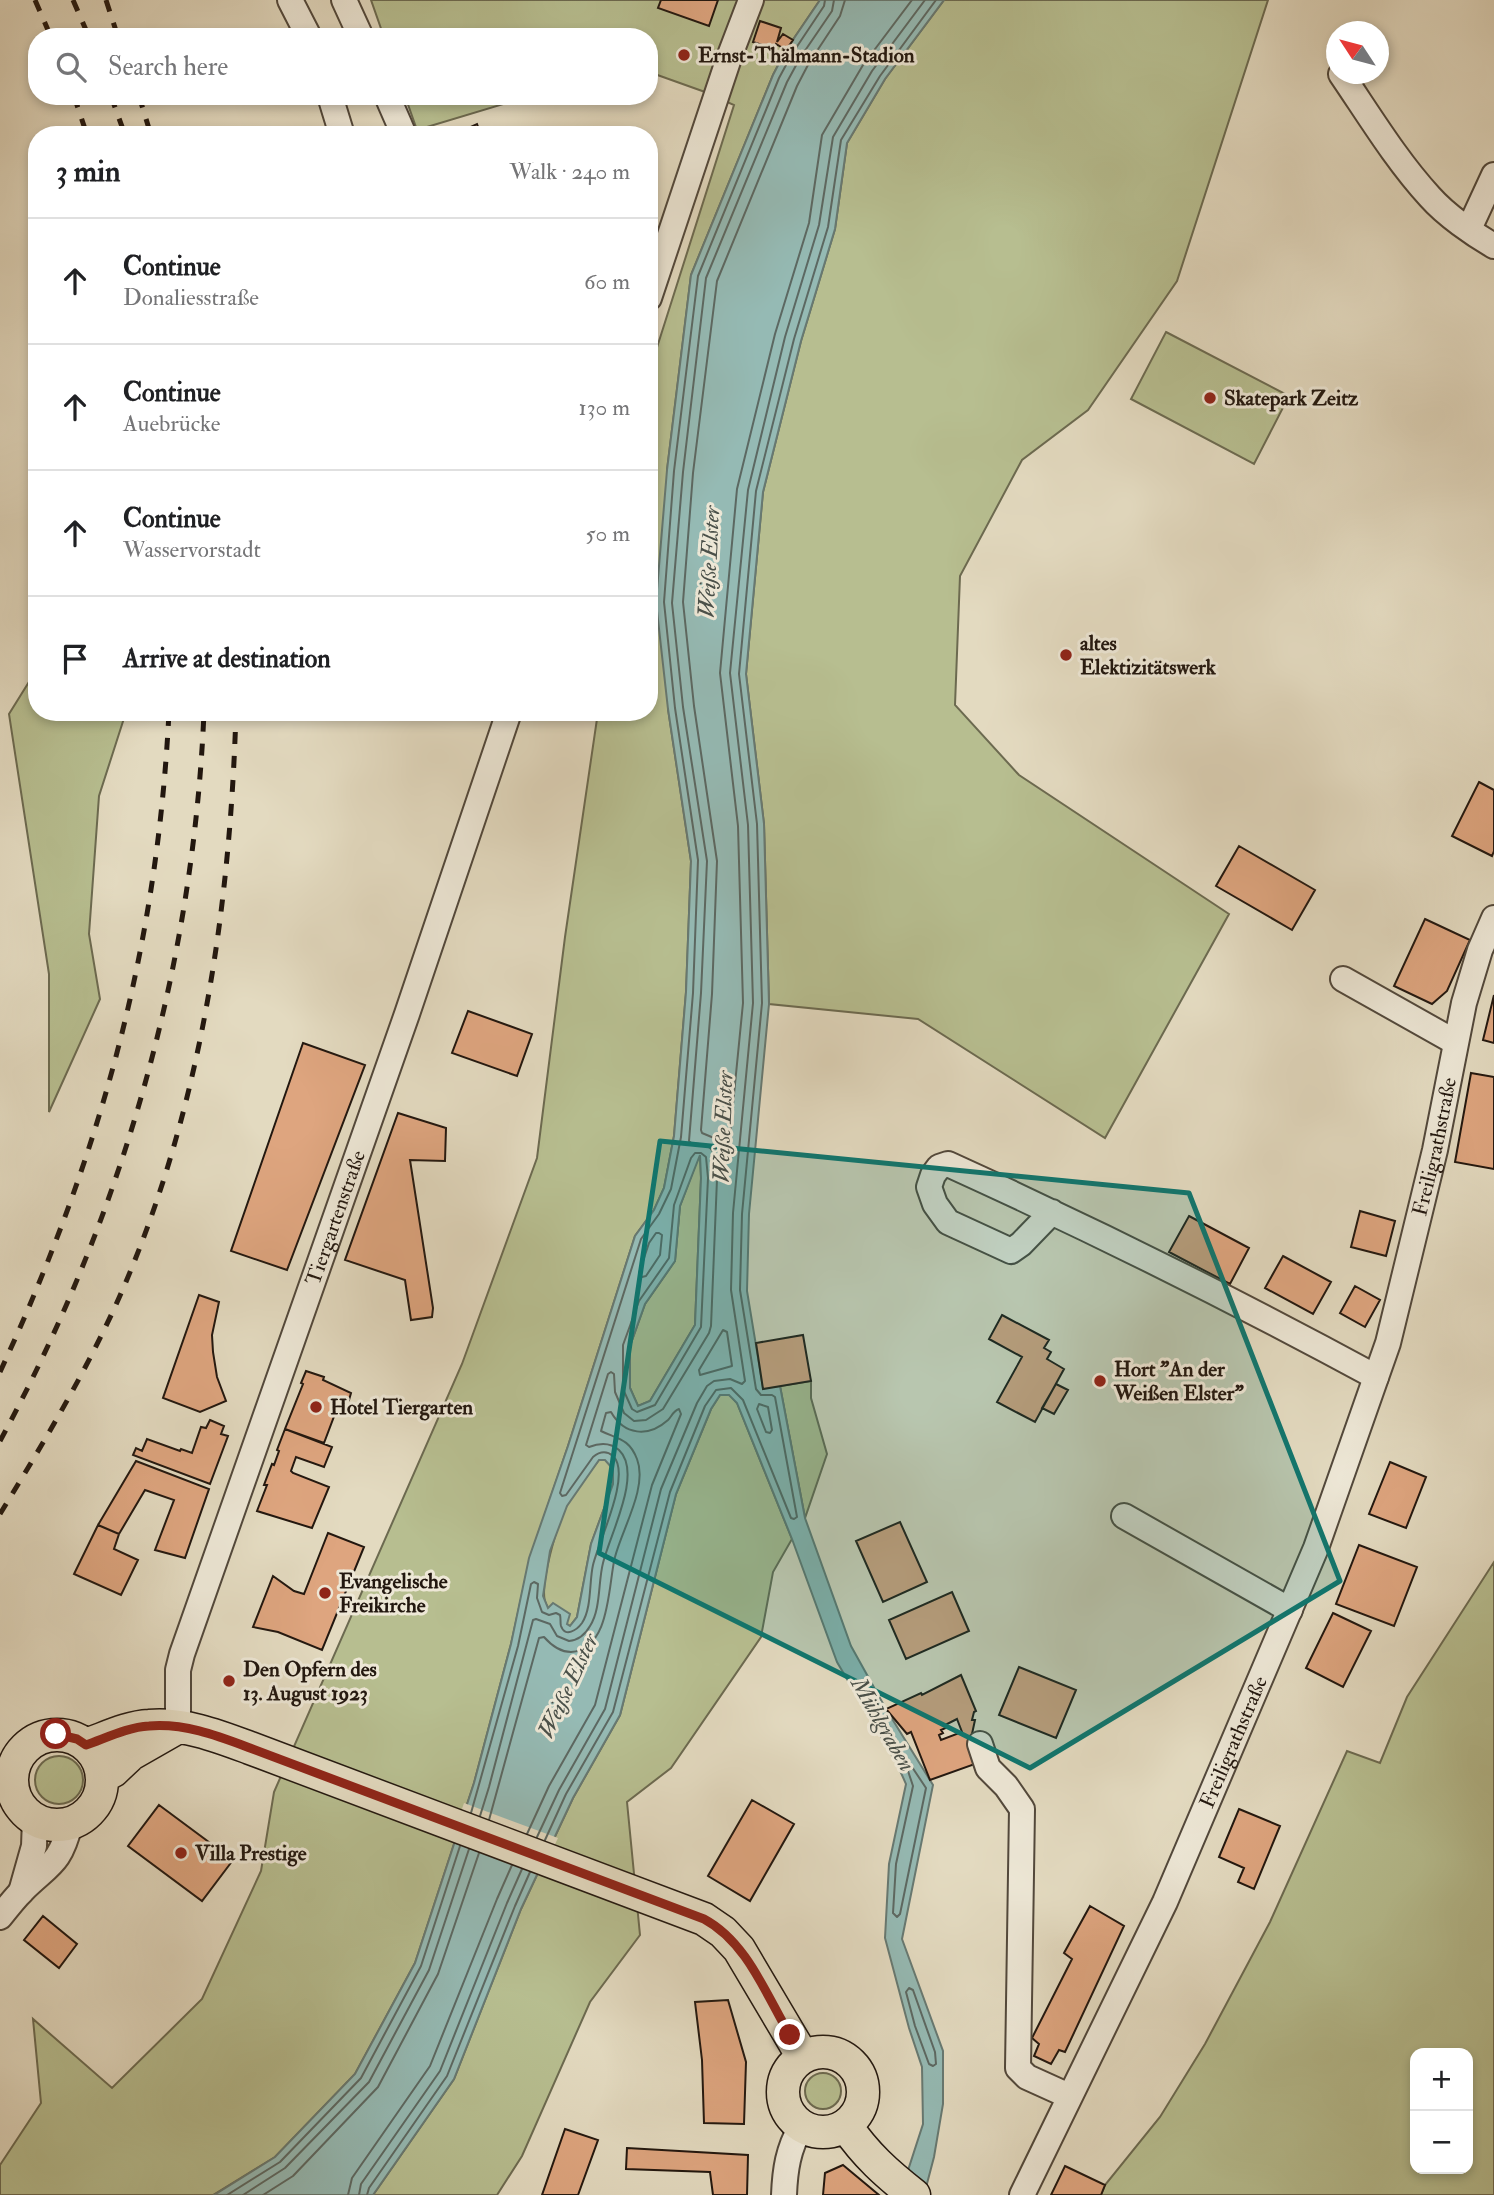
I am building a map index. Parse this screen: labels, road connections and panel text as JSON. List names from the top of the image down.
{
  "streets": {
    "street": ["Freiligrathstraße", "Tiergartenstraße"]
  },
  "water": ["Weiße Elster", "Mühlgraben"],
  "places": [
    "Ernst-Thälmann-Stadion",
    "Skatepark Zeitz",
    "altes Elektizitätswerk",
    "Hort \"An der Weißen Elster\"",
    "Hotel Tiergarten",
    "Evangelische Freikirche",
    "Den Opfern des 13. August 1923",
    "Villa Prestige"
  ],
  "north": "top left",
  "page": {
    "search": "Search here",
    "heading": ["3 min", "Walk · 240 m"],
    "list": [
      ["Continue", "Donaliesstraße", "60 m"],
      ["Continue", "Auebrücke", "130 m"],
      ["Continue", "Wasservorstadt", "50 m"],
      "Arrive at destination"
    ],
    "map_buttons": ["+", "−"]
  }
}
